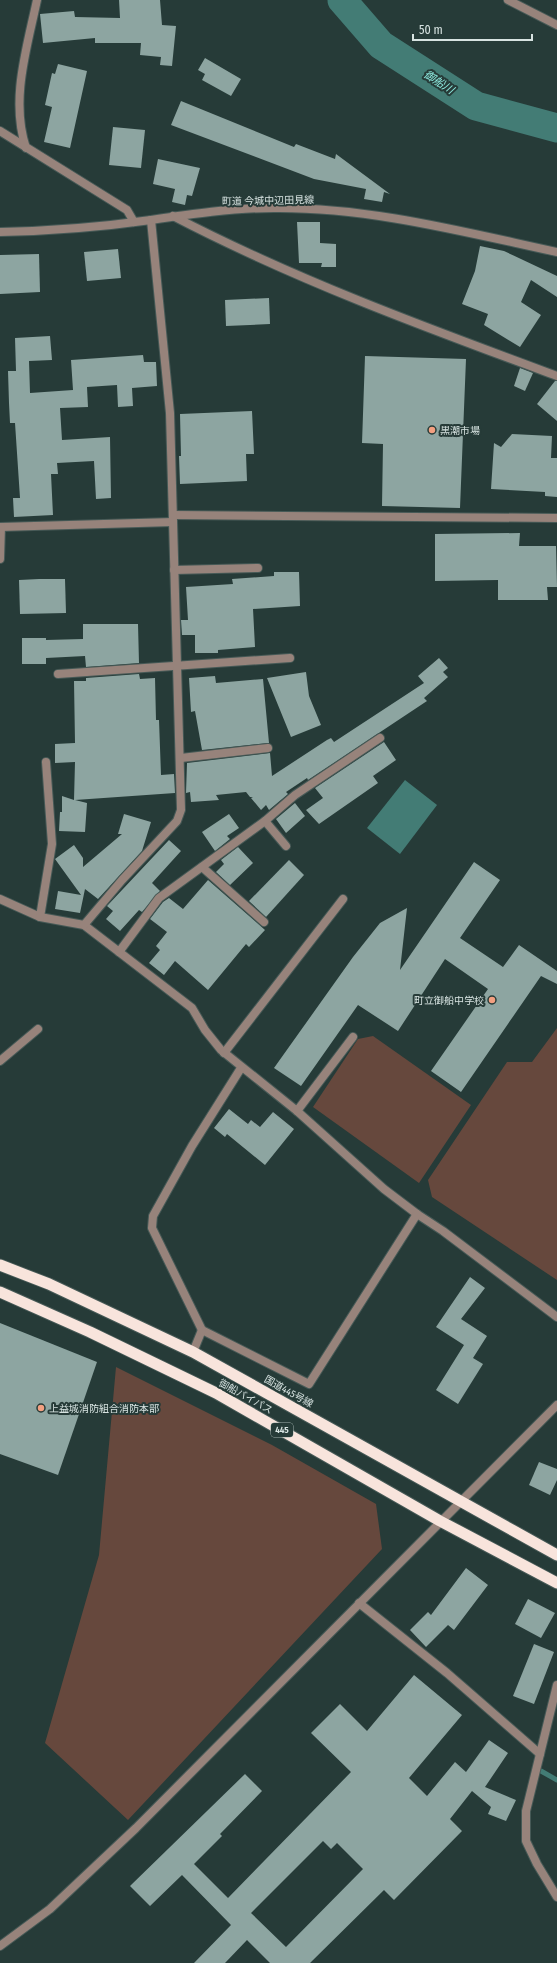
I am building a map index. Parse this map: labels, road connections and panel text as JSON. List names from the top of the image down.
{
  "streets": {
    "highway": ["国道445号線", "御船バイパス", "445"],
    "street": ["町道 今城中辺田見線"]
  },
  "water": ["御船川"],
  "places": ["黒潮市場", "町立御船中学校", "上益城消防組合消防本部"],
  "scale_bar": "50 m"
}
